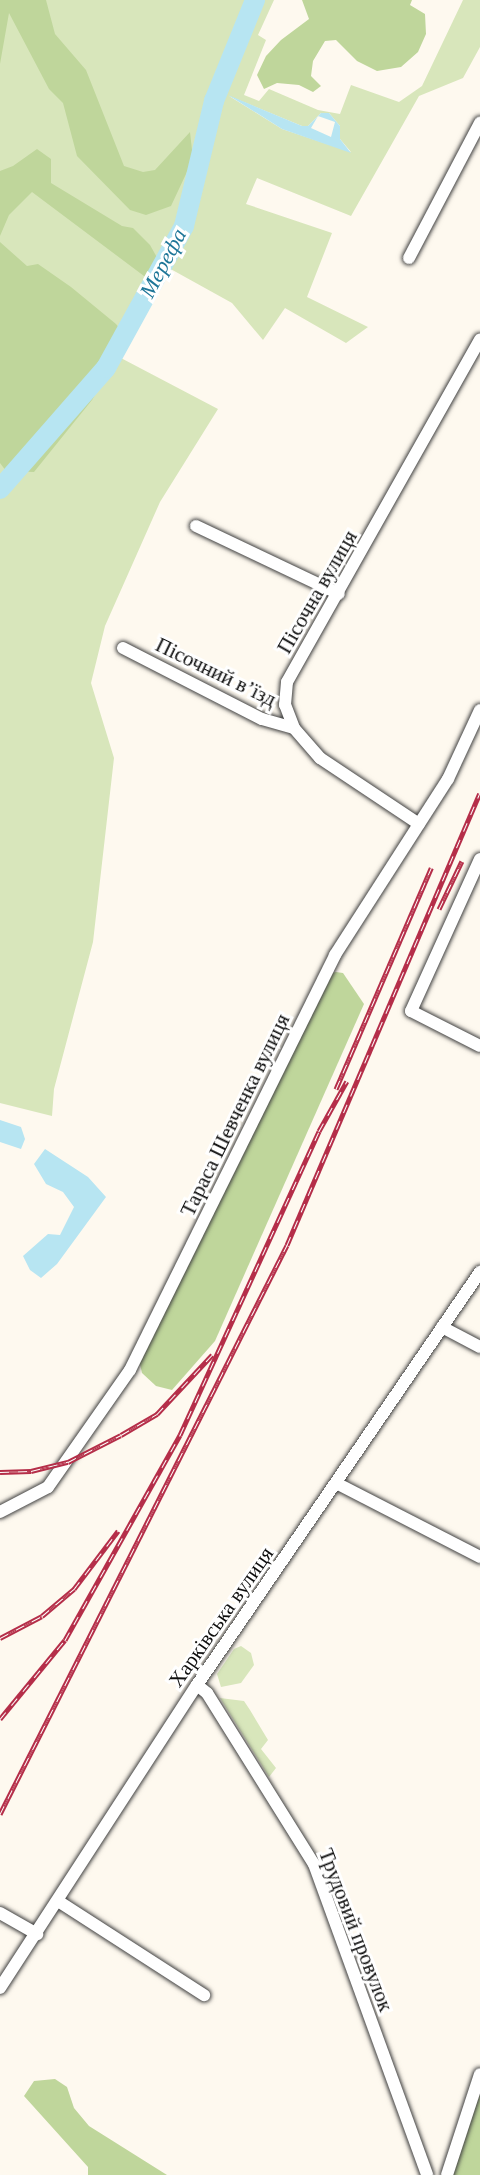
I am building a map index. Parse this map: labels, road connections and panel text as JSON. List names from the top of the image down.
{
  "streets": {
    "street": [
      "Пісочна вулиця",
      "Пісочний в’їзд",
      "Тараса Шевченка вулиця",
      "Харківська вулиця",
      "Трудовий провулок"
    ]
  },
  "crossings": [
    ["Пісочна вулиця", "Пісочний в’їзд"],
    ["Пісочна вулиця", "Тараса Шевченка вулиця"],
    ["Харківська вулиця", "Трудовий провулок"]
  ],
  "water": ["Мерефа"]
}
